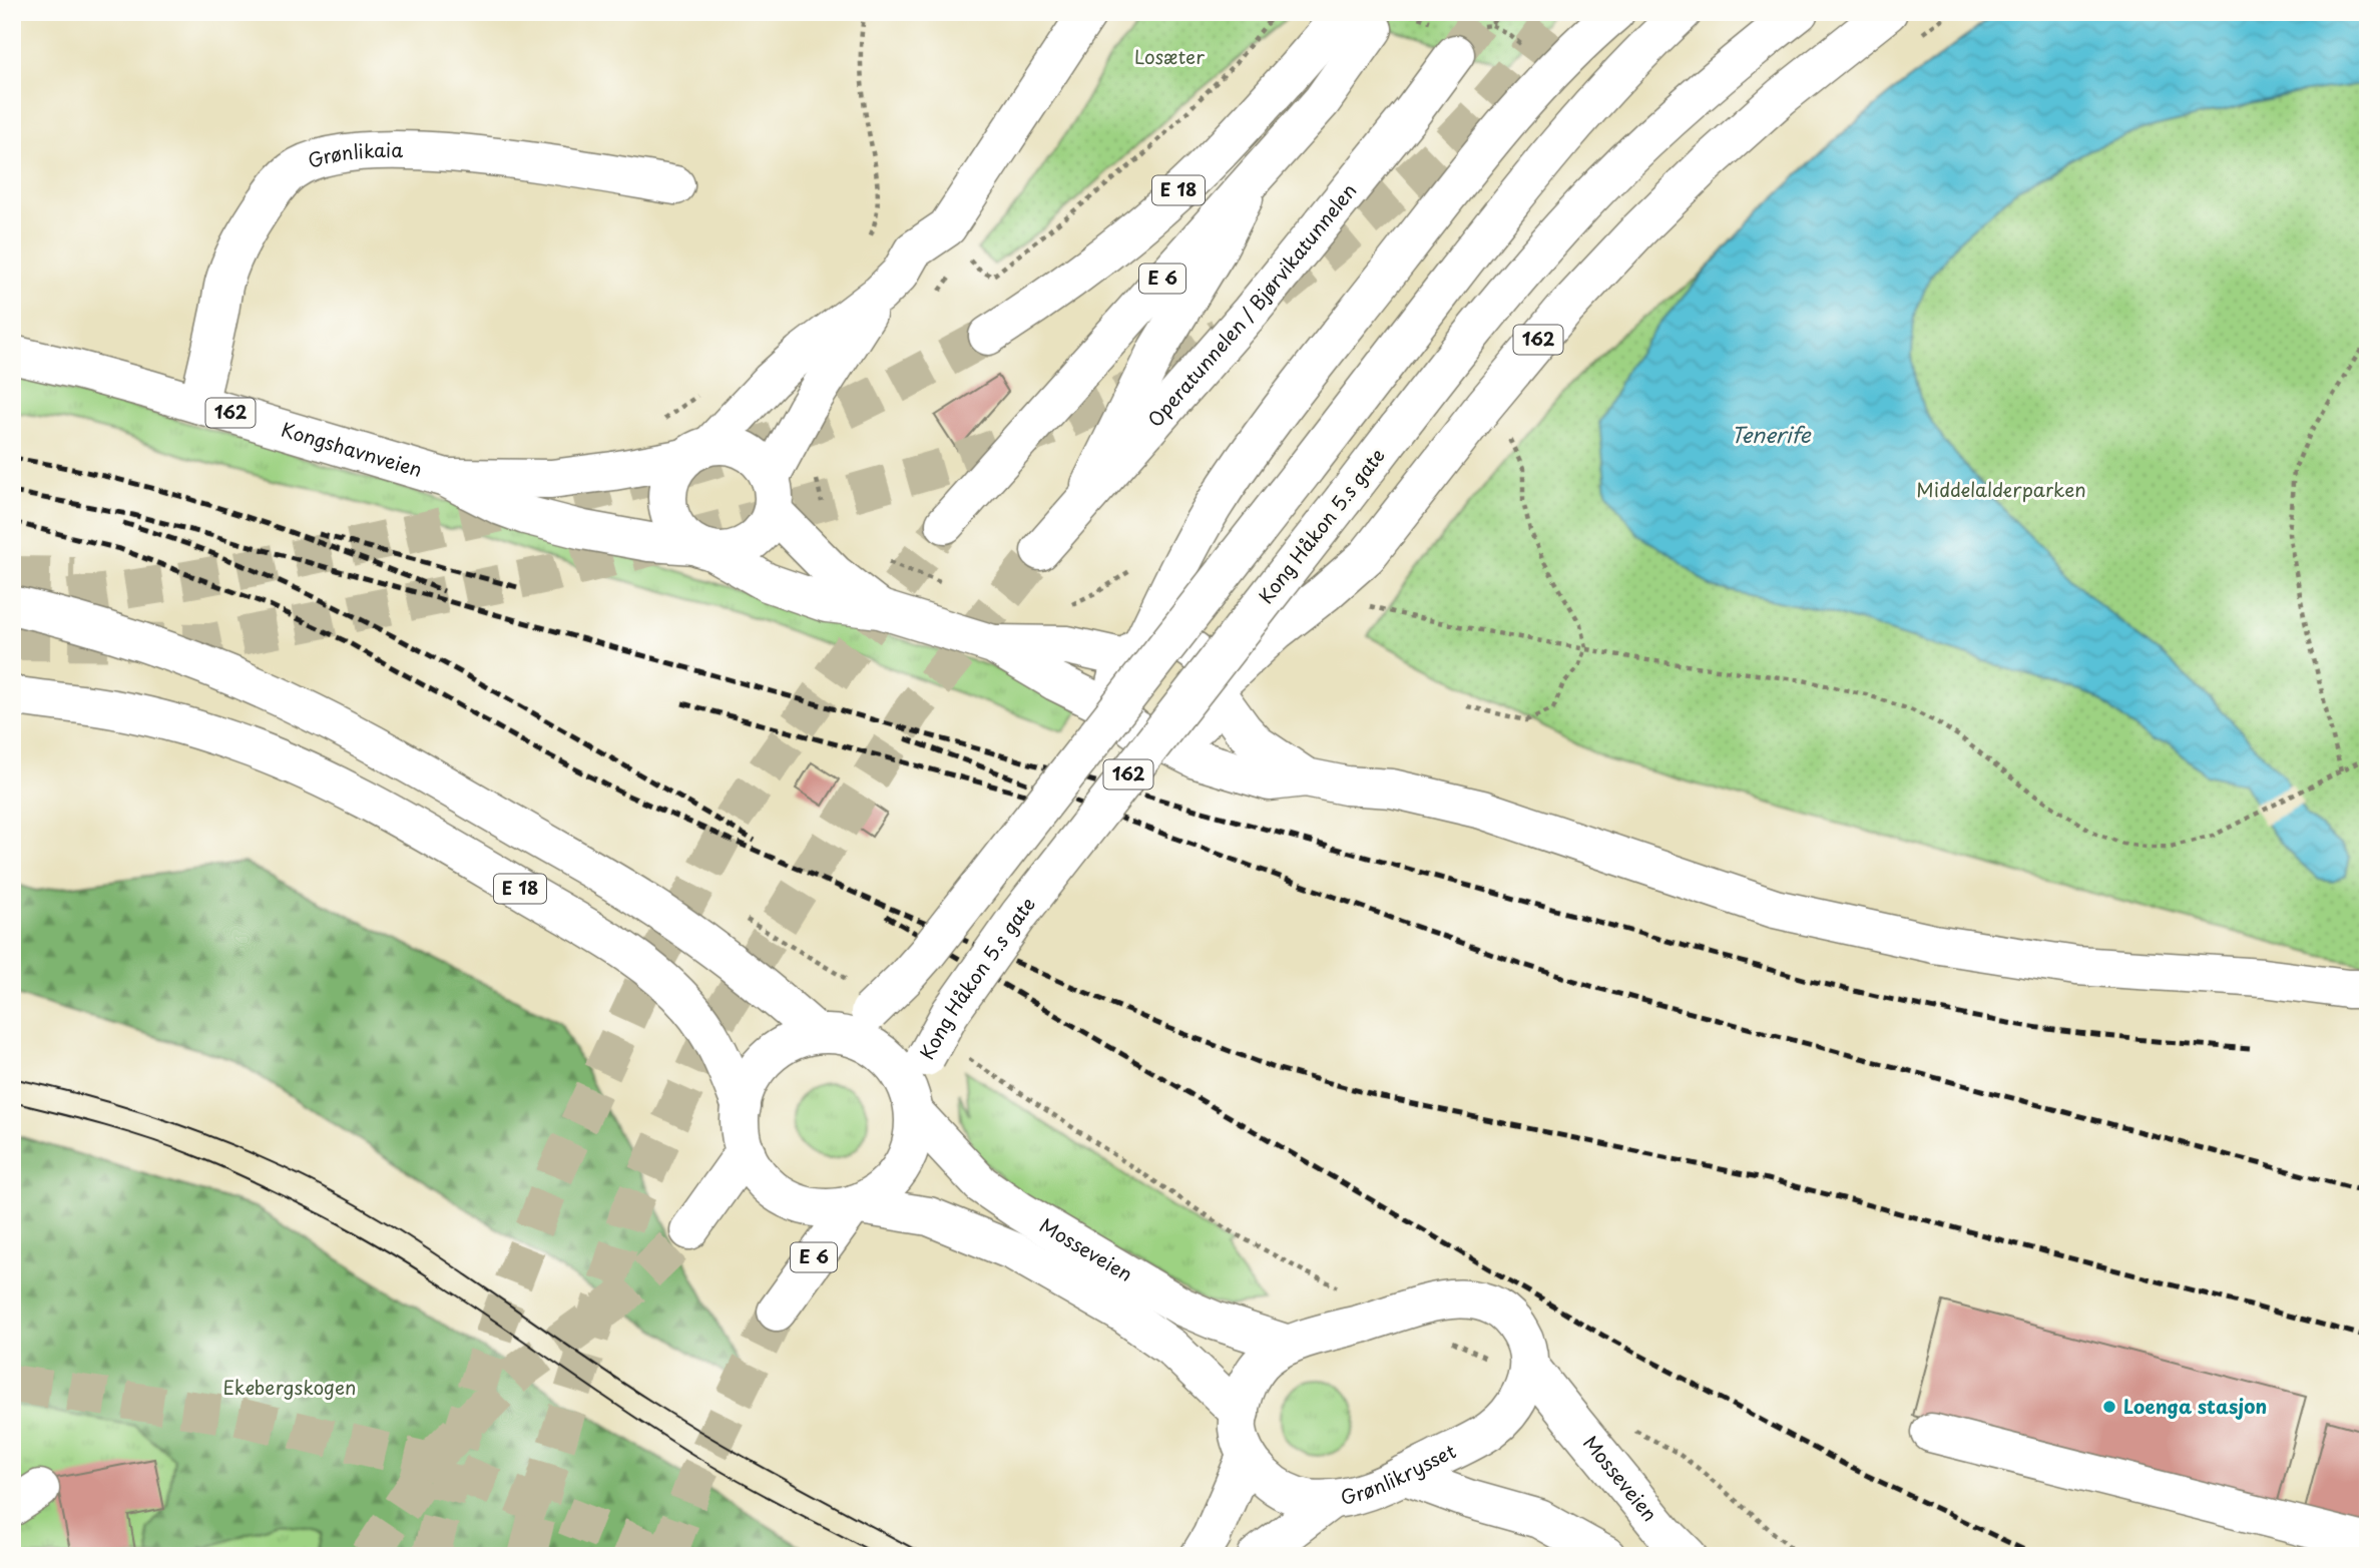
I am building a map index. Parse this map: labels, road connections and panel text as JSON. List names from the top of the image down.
{
  "streets": {
    "main road": [
      "Grønlikaia",
      "E 18",
      "E 6",
      "Operatunnelen / Bjørvikatunnelen",
      "162",
      "Kongshavnveien",
      "Kong Håkon 5.s gate",
      "Mosseveien",
      "Grønlikrysset"
    ]
  },
  "crossings": [
    ["Grønlikaia", "Kongshavnveien"],
    ["E 18", "E 6"],
    ["E 18", "162"],
    ["E 18", "Kong Håkon 5.s gate"],
    ["E 18", "Mosseveien"],
    ["E 6", "162"],
    ["E 6", "Kong Håkon 5.s gate"],
    ["E 6", "Mosseveien"],
    ["162", "Kongshavnveien"],
    ["162", "Kong Håkon 5.s gate"],
    ["162", "Mosseveien"],
    ["Kong Håkon 5.s gate", "Mosseveien"],
    ["Mosseveien", "Grønlikrysset"]
  ],
  "water": ["Tenerife"],
  "parks": ["Losæter", "Middelalderparken", "Ekebergskogen"],
  "places": ["Loenga stasjon"]
}
